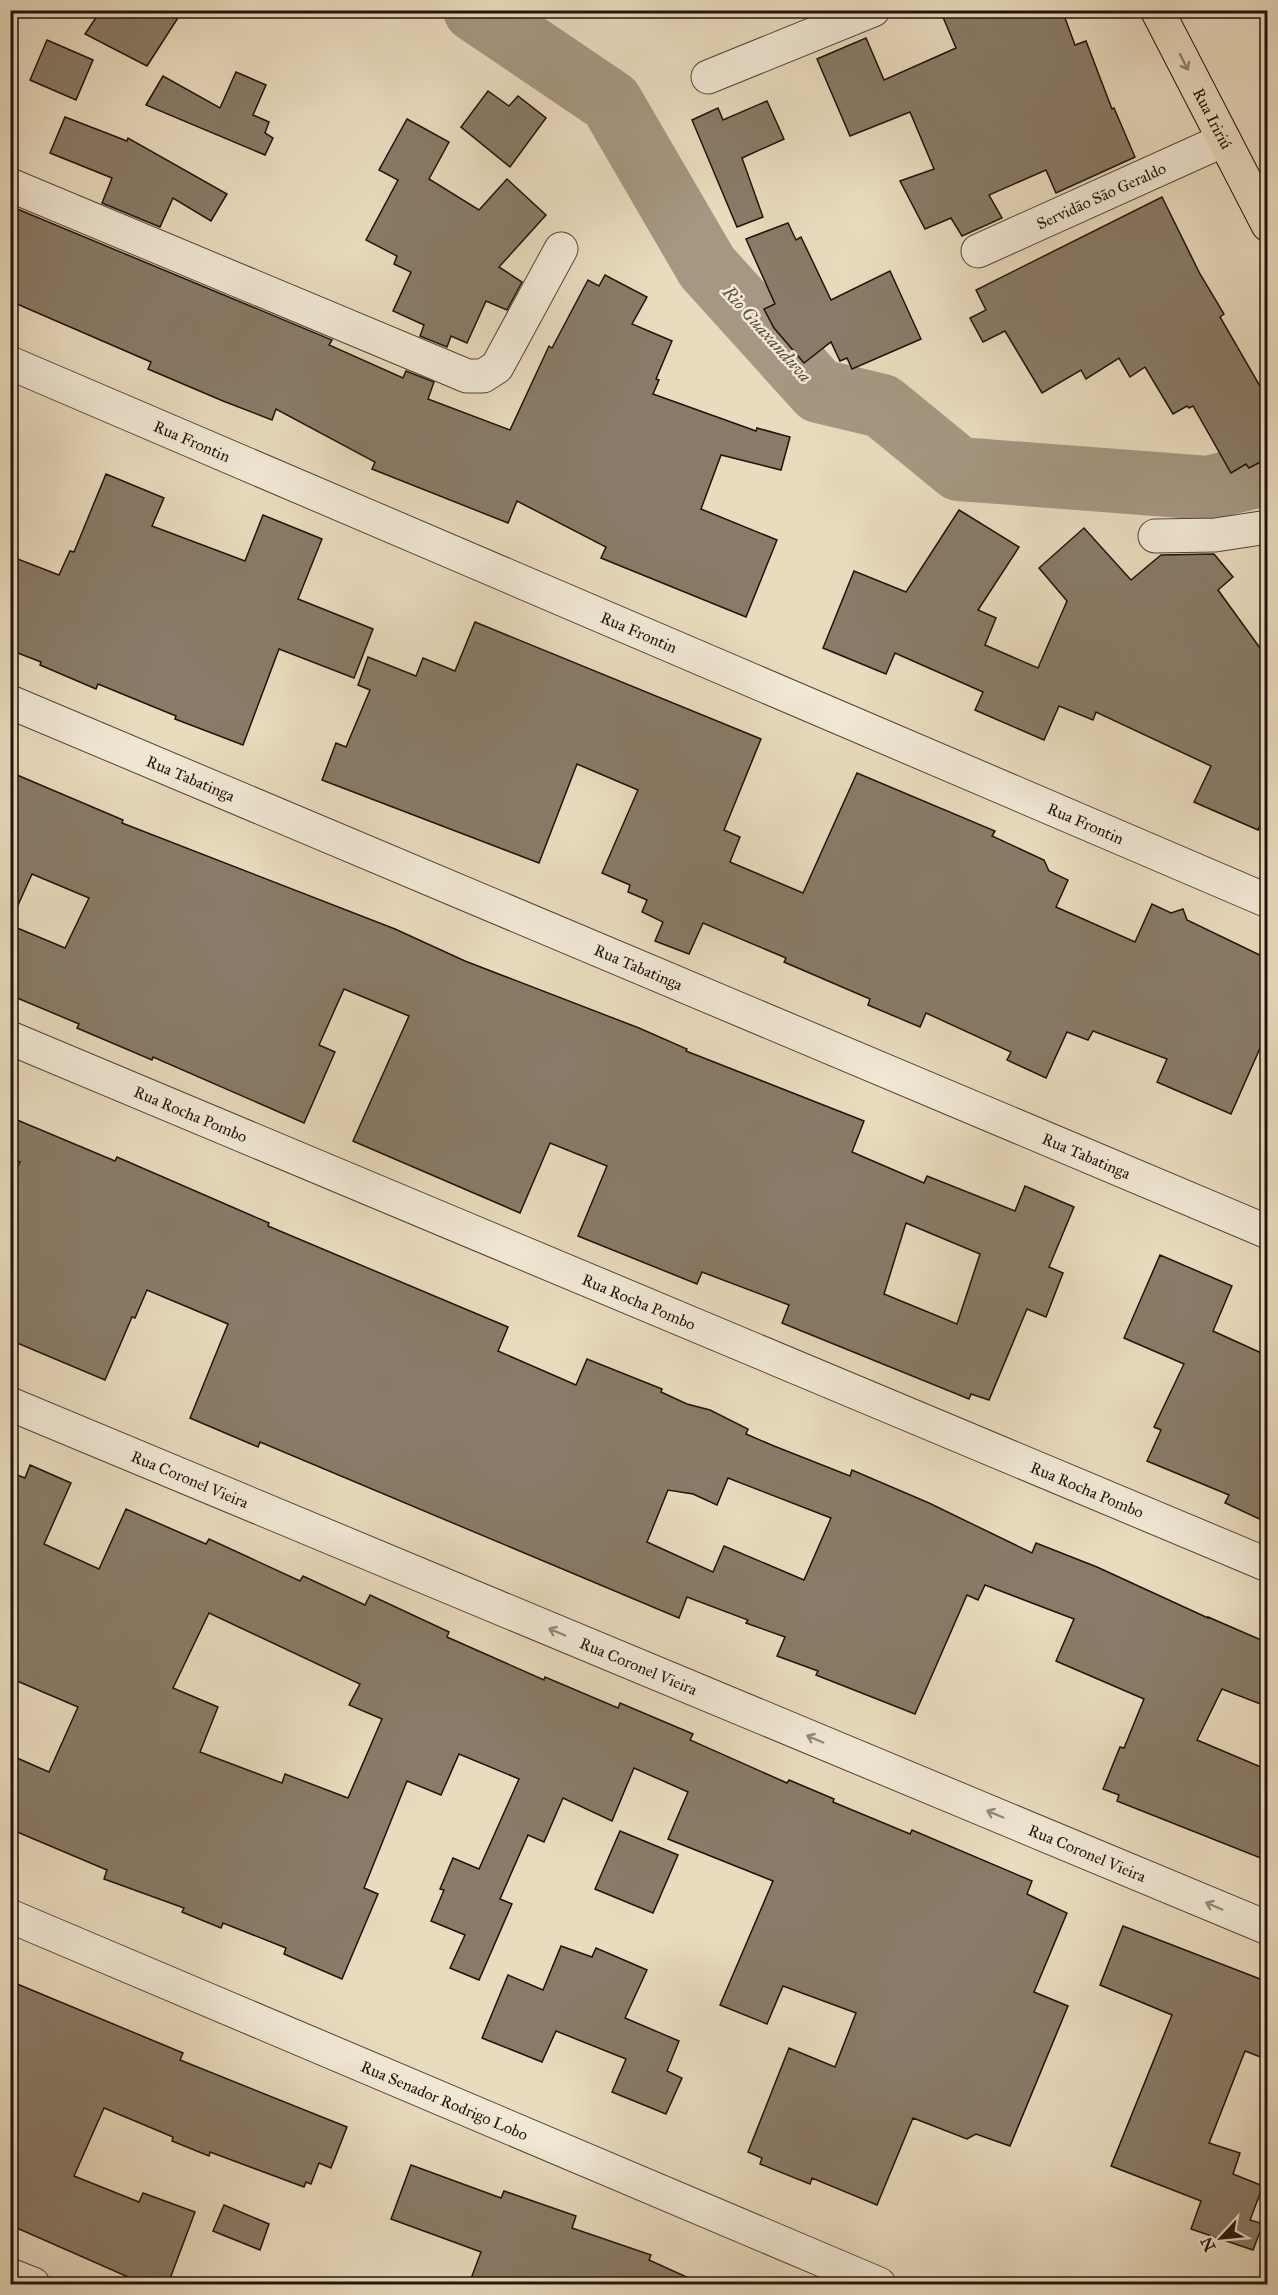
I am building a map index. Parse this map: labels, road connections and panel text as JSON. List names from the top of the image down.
{
  "streets": {
    "main road": ["Rua Iririú"],
    "street": [
      "Servidão São Geraldo",
      "Rua Frontin",
      "Rua Tabatinga",
      "Rua Rocha Pombo",
      "Rua Coronel Vieira",
      "Rua Senador Rodrigo Lobo"
    ]
  },
  "crossings": [
    ["Rua Iririú", "Servidão São Geraldo"]
  ],
  "one_way": ["Rua Iririú", "Rua Coronel Vieira"],
  "water": ["Rio Guaxanduva"],
  "north": "bottom left"
}
